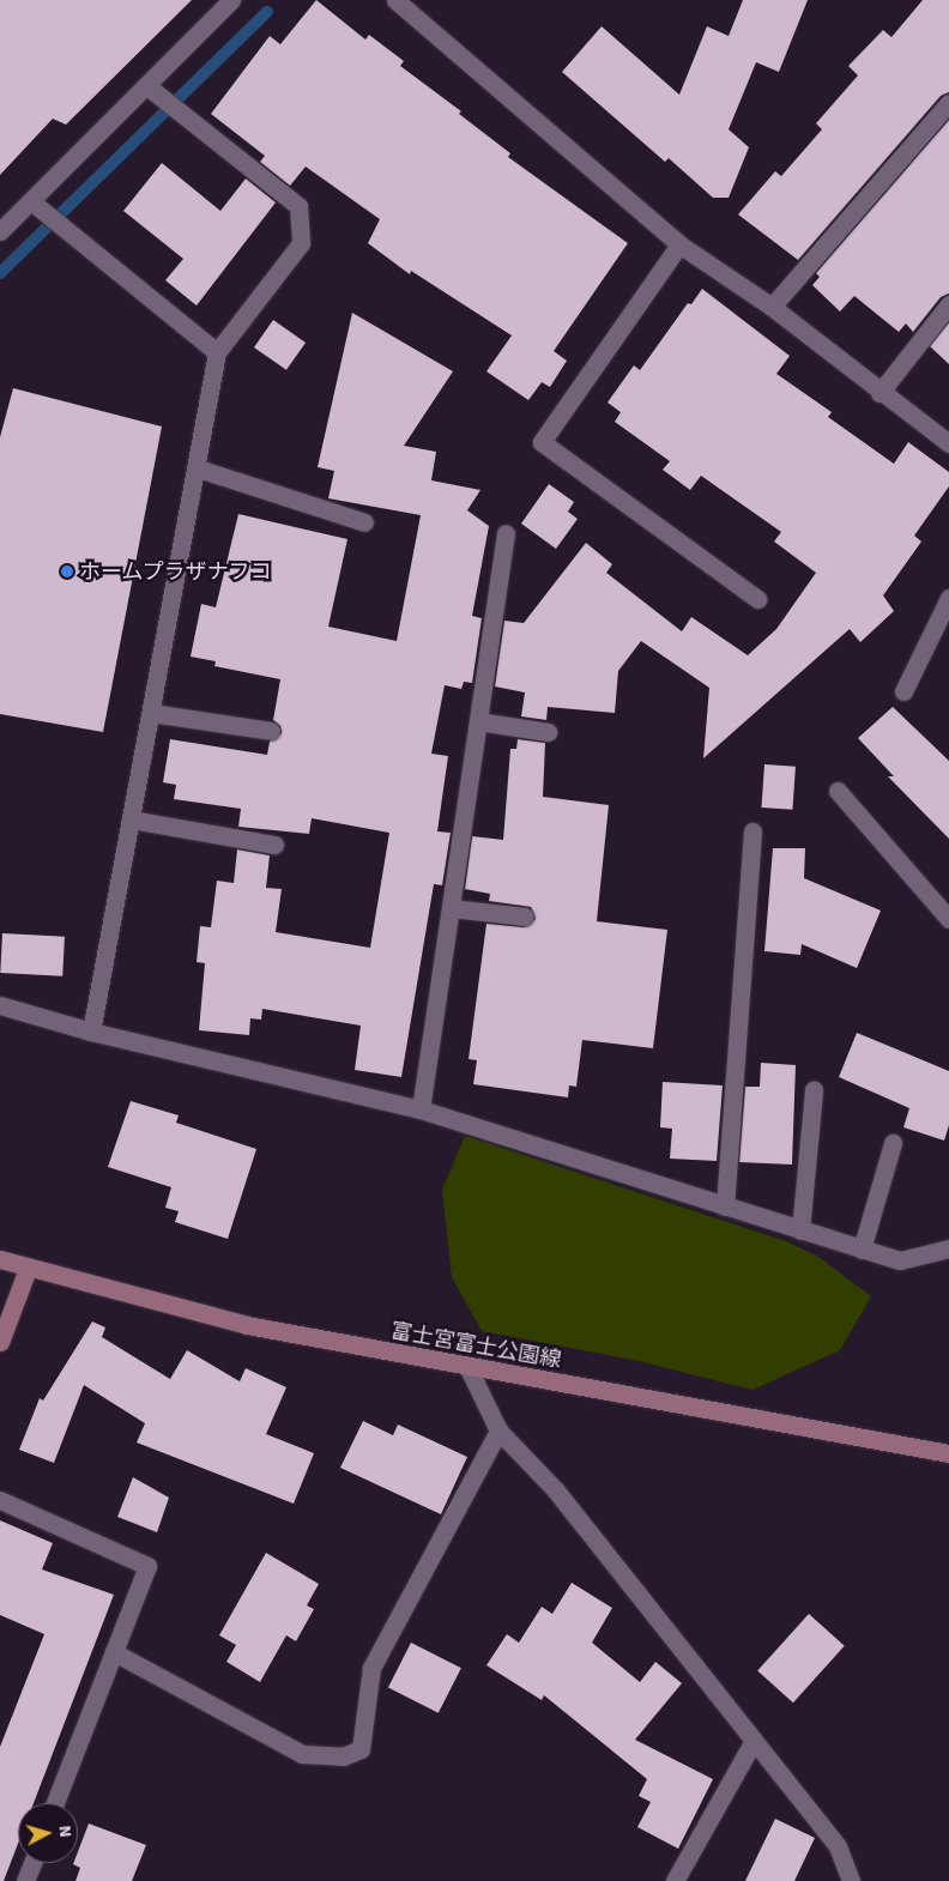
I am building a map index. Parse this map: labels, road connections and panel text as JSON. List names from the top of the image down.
{
  "streets": {
    "main road": ["富士宮富士公園線"]
  },
  "places": ["ホームプラザナフコ"],
  "north": "right"
}
